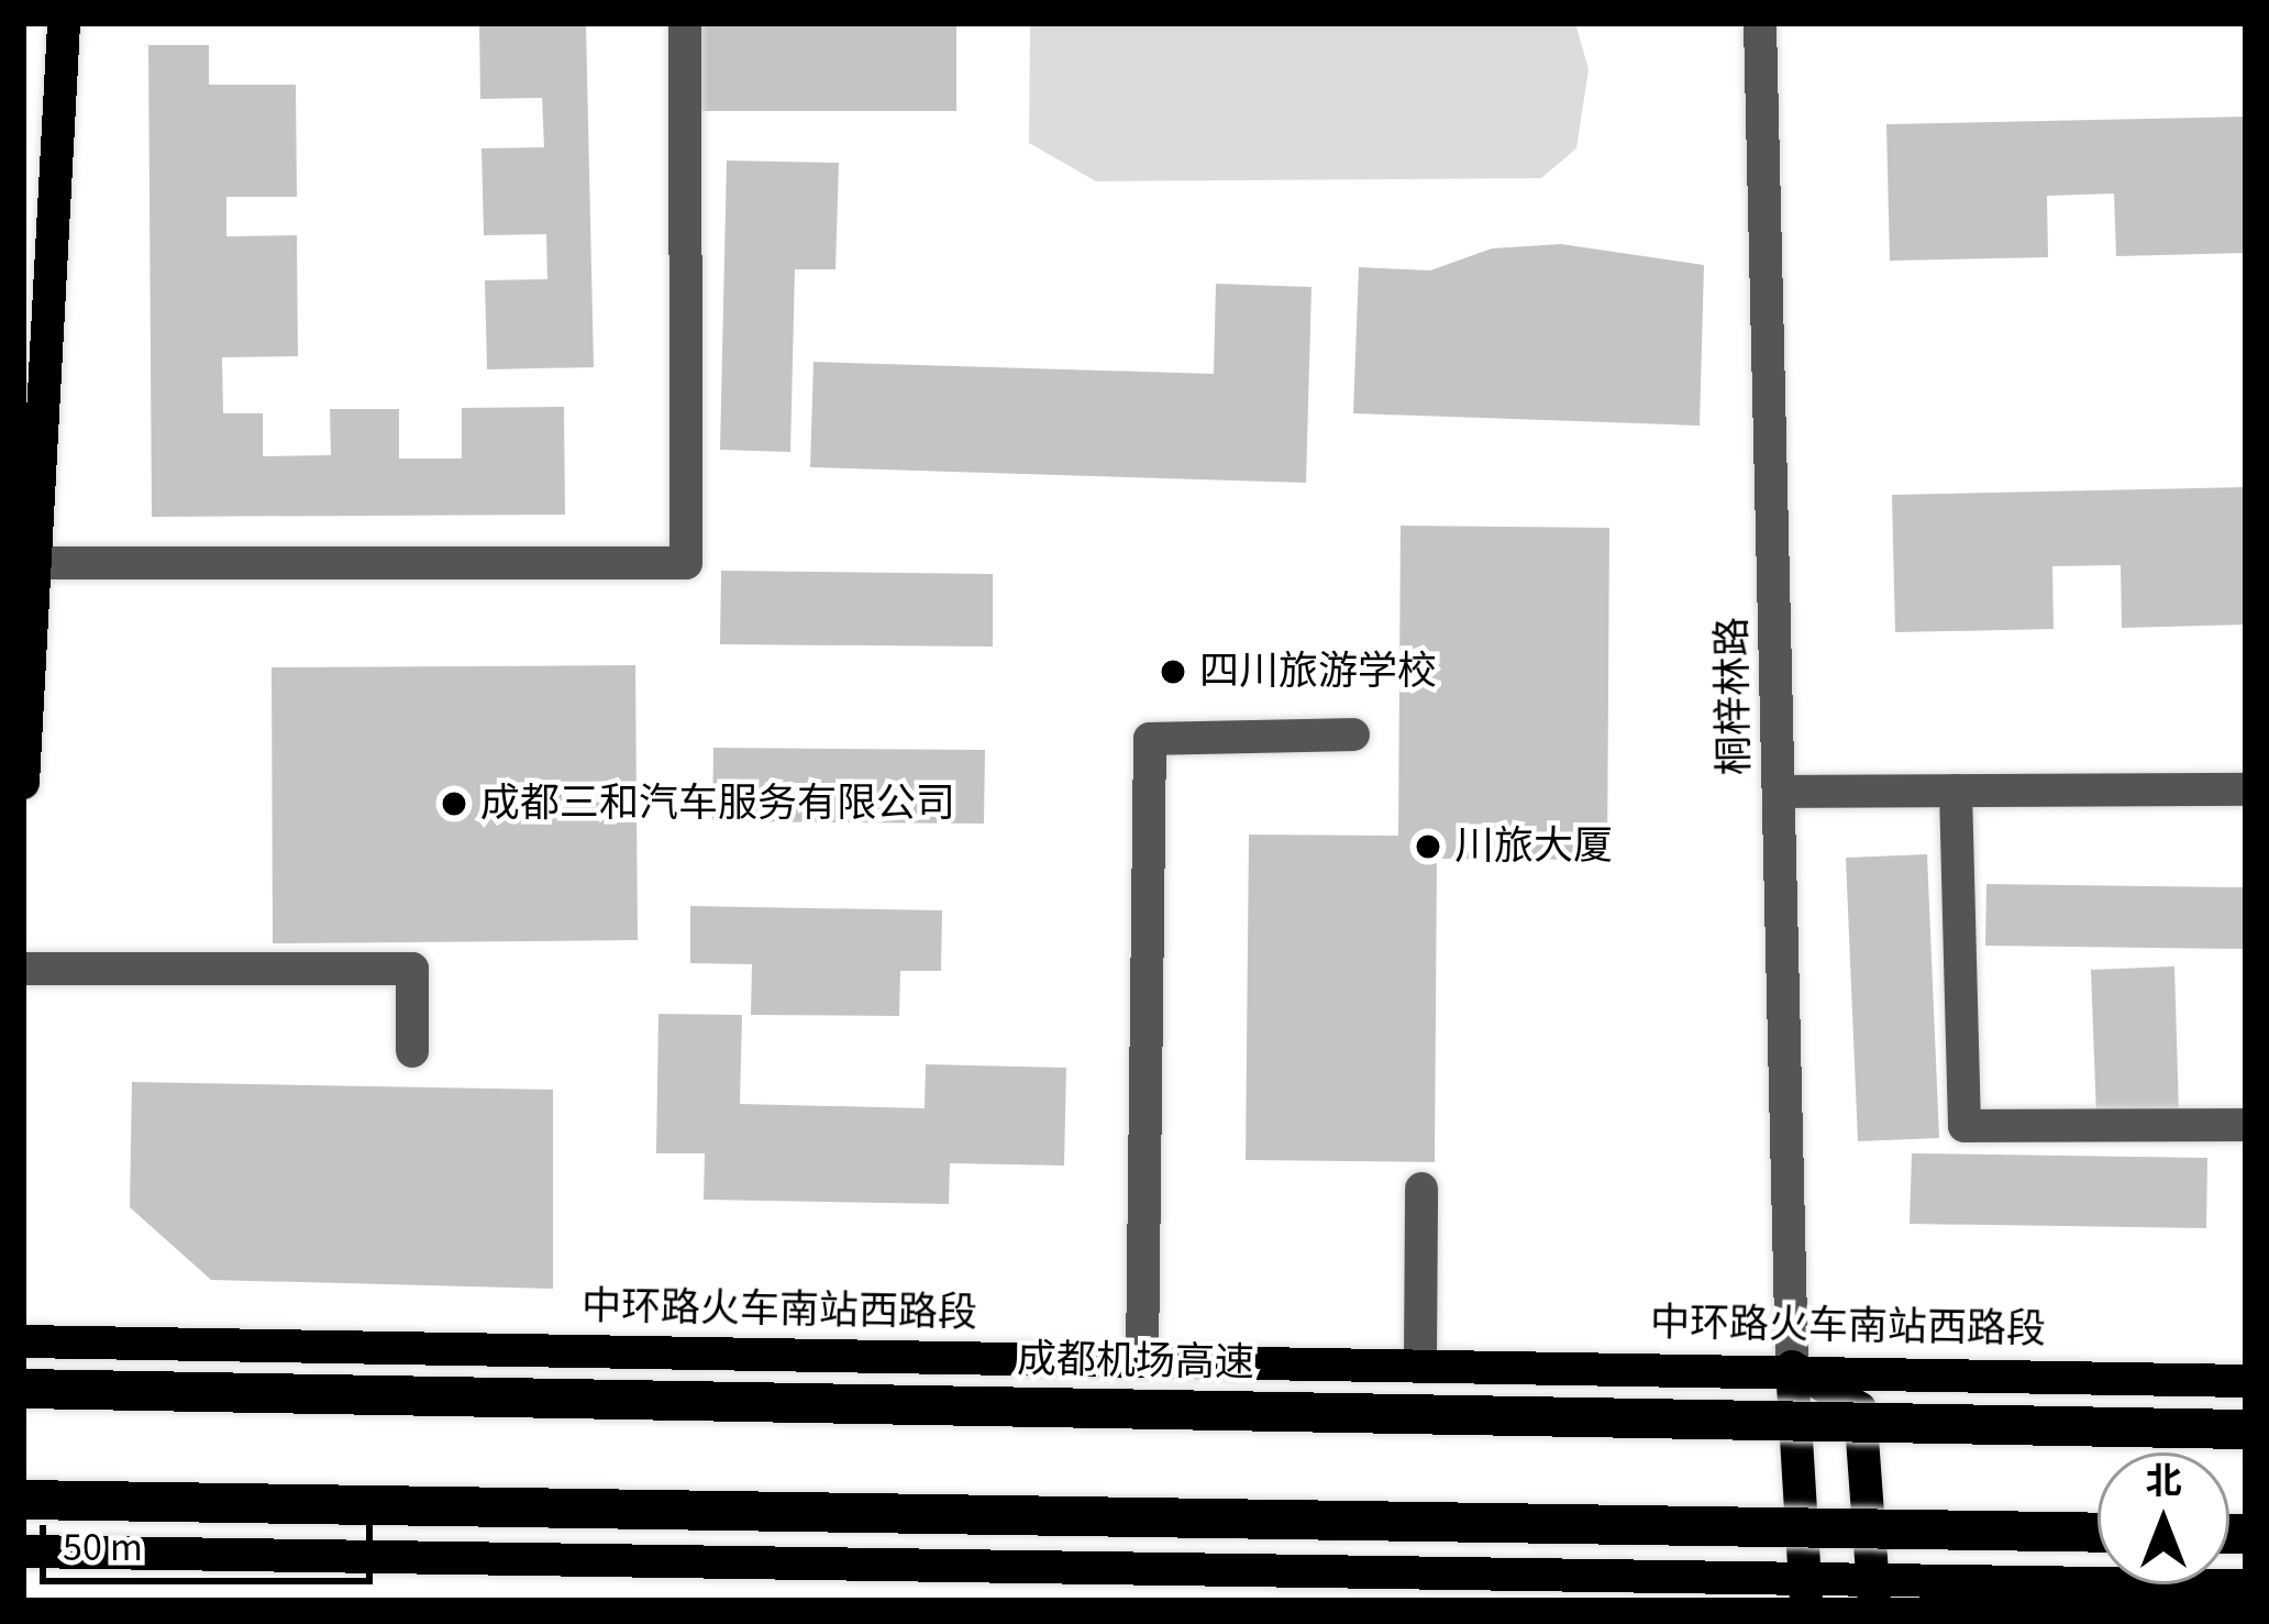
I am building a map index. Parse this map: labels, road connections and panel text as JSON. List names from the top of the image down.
{
  "streets": {
    "highway": ["成都机场高速"],
    "main road": ["中环路火车南站西路段"],
    "street": ["桐梓林路"]
  },
  "crossings": [
    ["桐梓林路", "中环路火车南站西路段"]
  ],
  "places": ["四川旅游学校", "成都三和汽车服务有限公司", "川旅大厦"],
  "scale_bar": "50 m",
  "north": "top"
}
